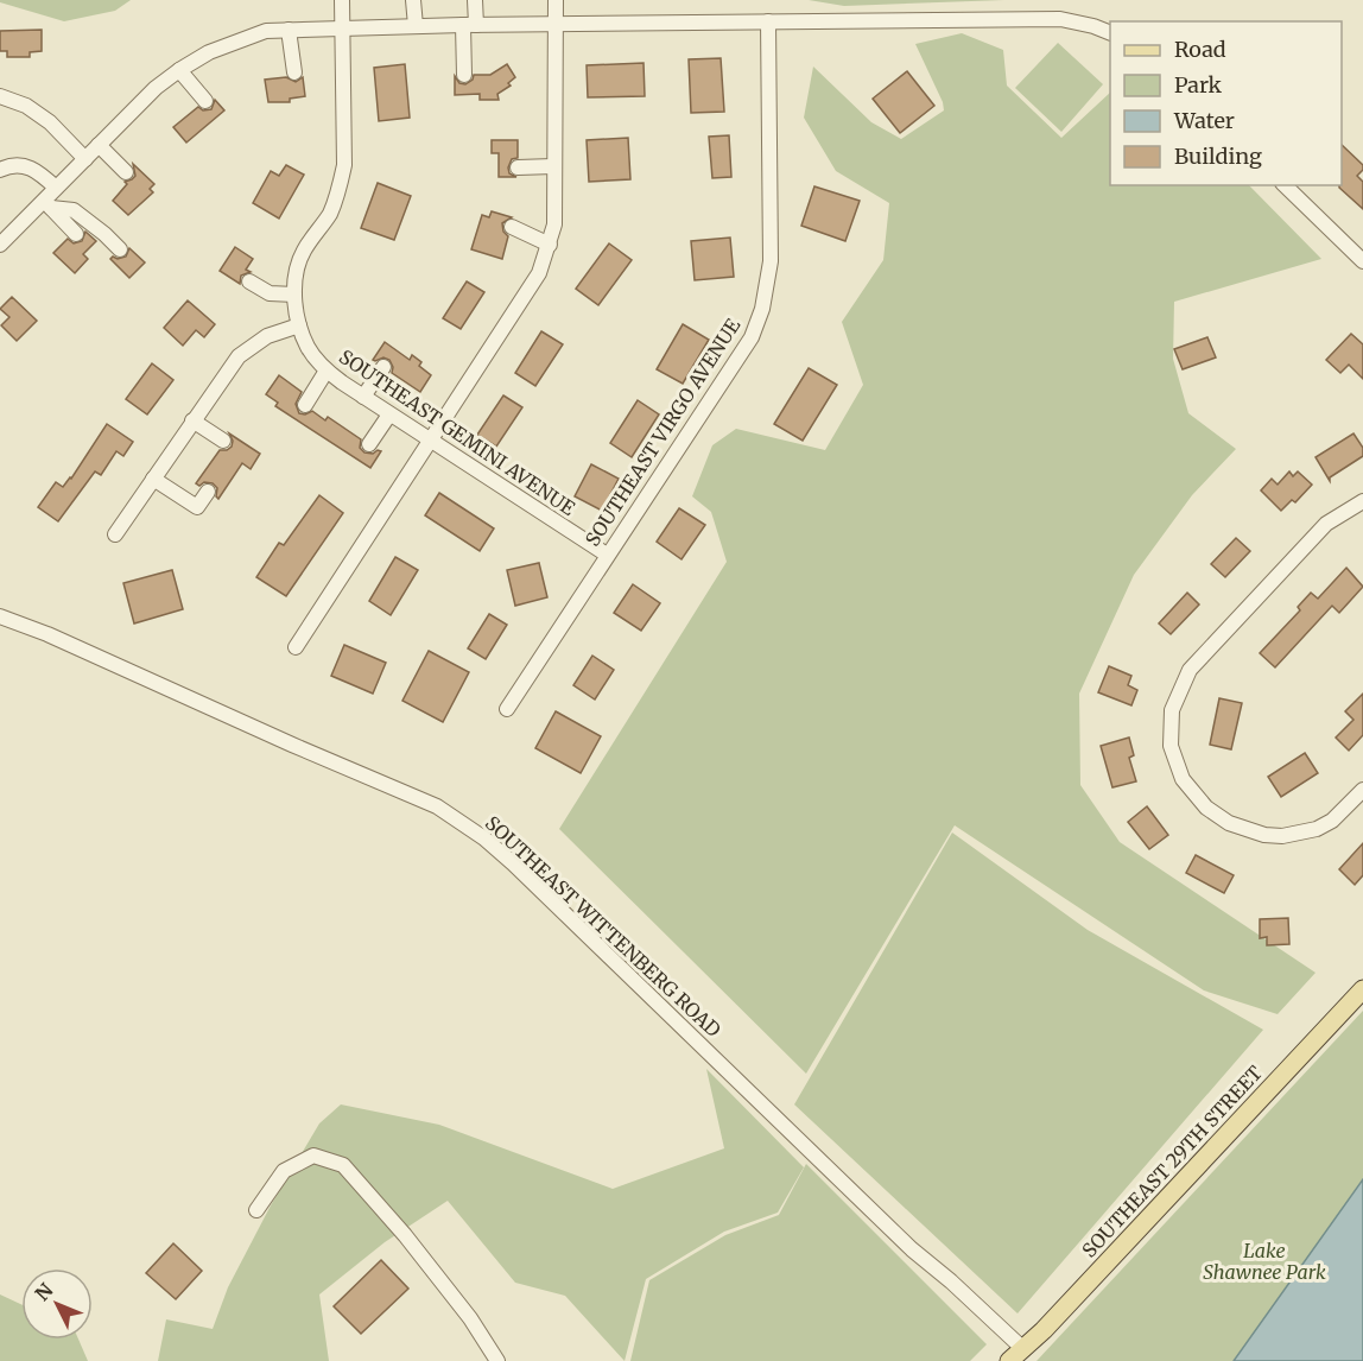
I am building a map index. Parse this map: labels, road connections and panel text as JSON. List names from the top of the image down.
{
  "streets": {
    "main road": ["SOUTHEAST 29TH STREET"],
    "street": ["SOUTHEAST GEMINI AVENUE", "SOUTHEAST VIRGO AVENUE", "SOUTHEAST WITTENBERG ROAD"]
  },
  "crossings": [
    ["SOUTHEAST GEMINI AVENUE", "SOUTHEAST VIRGO AVENUE"],
    ["SOUTHEAST WITTENBERG ROAD", "SOUTHEAST 29TH STREET"]
  ],
  "parks": ["Lake Shawnee Park"],
  "legend": [
    "Road",
    "Park",
    "Water",
    "Building"
  ],
  "north": "top left"
}
